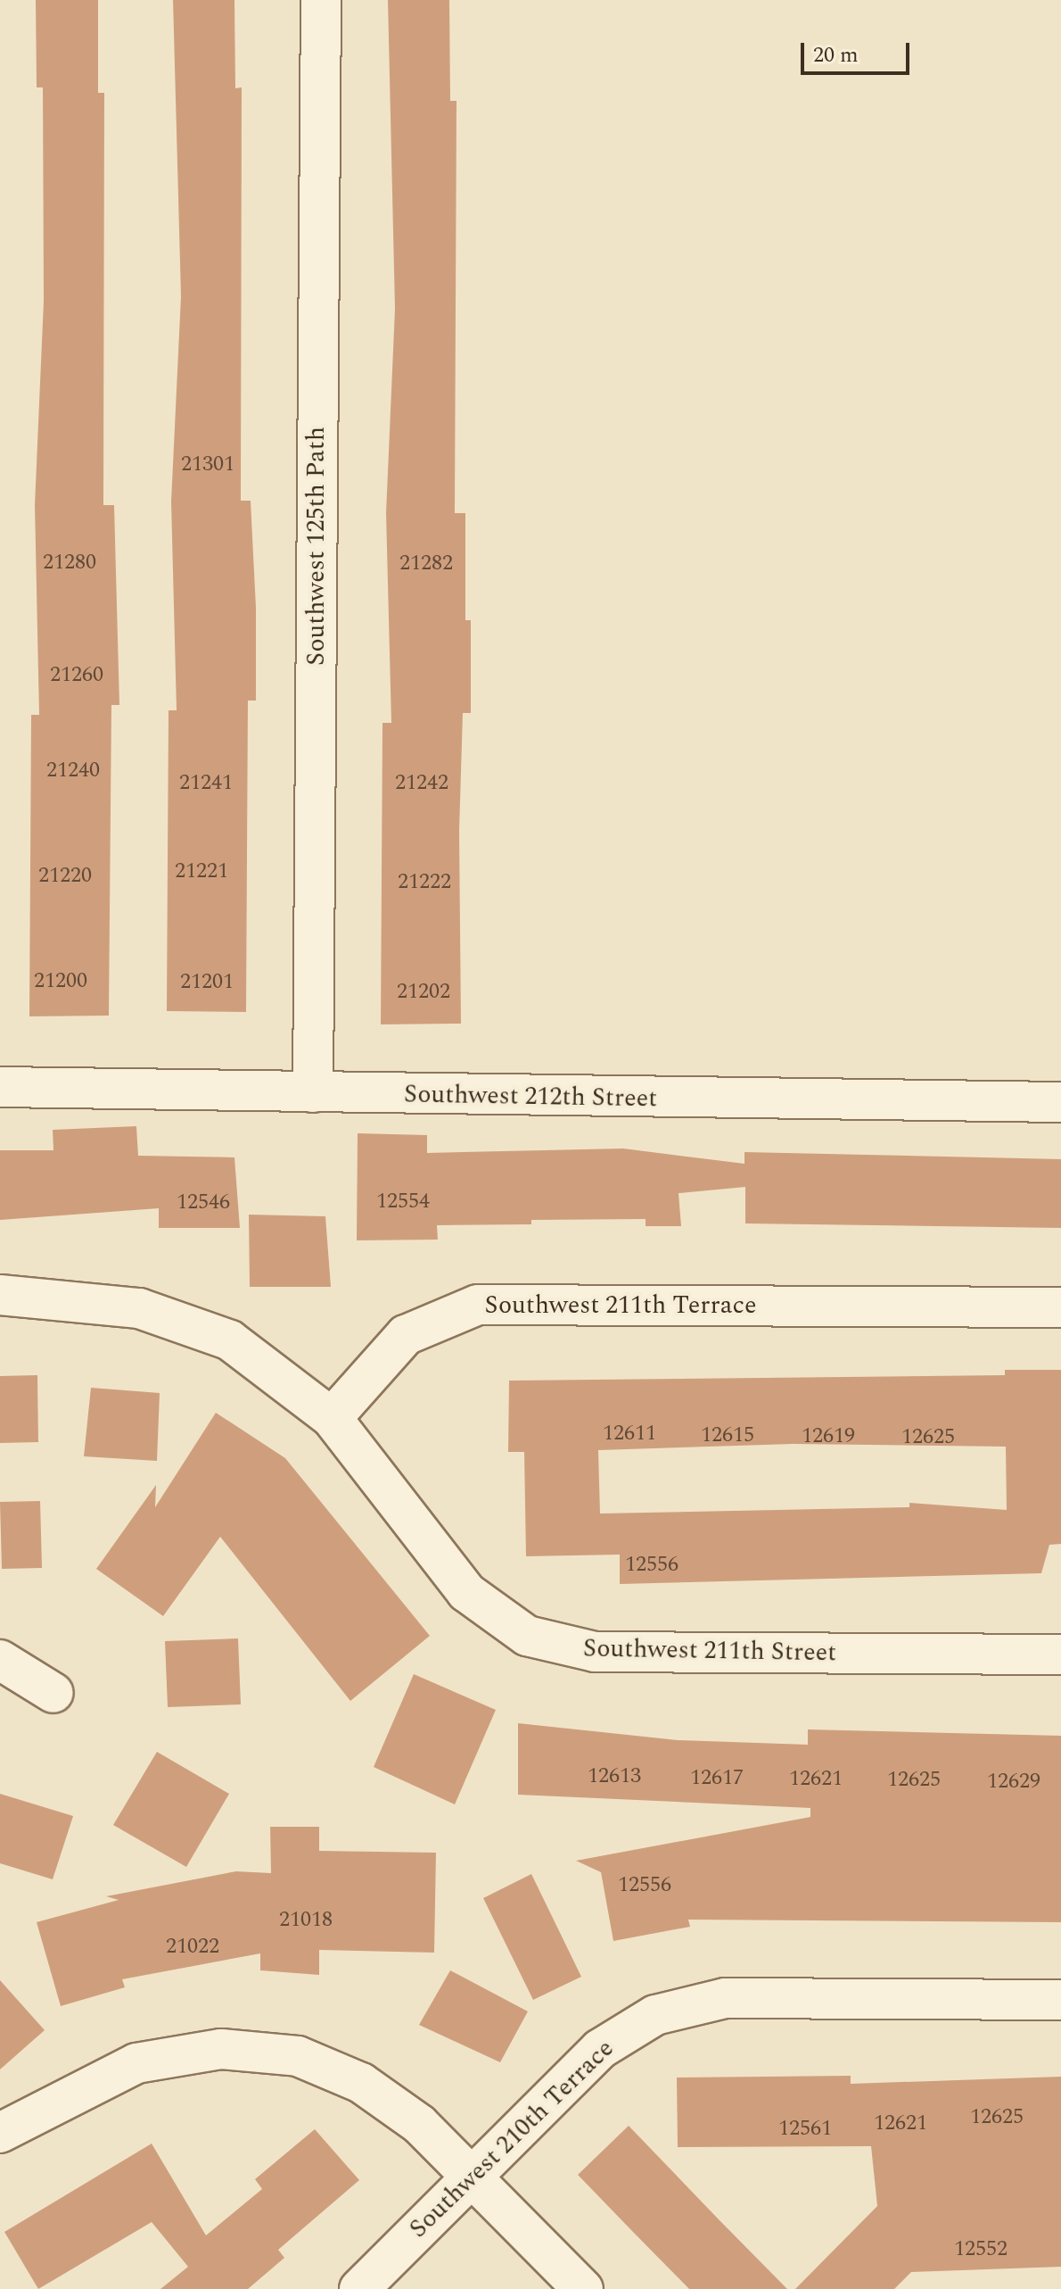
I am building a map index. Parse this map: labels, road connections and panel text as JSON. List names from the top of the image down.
{
  "streets": {
    "street": [
      "Southwest 125th Path",
      "Southwest 212th Street",
      "Southwest 211th Terrace",
      "Southwest 211th Street",
      "Southwest 210th Terrace"
    ]
  },
  "crossings": [
    ["Southwest 125th Path", "Southwest 212th Street"],
    ["Southwest 211th Terrace", "Southwest 211th Street"]
  ],
  "house_numbers": [
    "21301",
    "21280",
    "21282",
    "21260",
    "21240",
    "21241",
    "21242",
    "21221",
    "21220",
    "21222",
    "21200",
    "21201",
    "21202",
    "12554",
    "12546",
    "12611",
    "12615",
    "12619",
    "12625",
    "12556",
    "12613",
    "12617",
    "12621",
    "12625",
    "12629",
    "12556",
    "21018",
    "21022",
    "12625",
    "12621",
    "12561",
    "12552"
  ],
  "scale_bar": "20 m"
}
